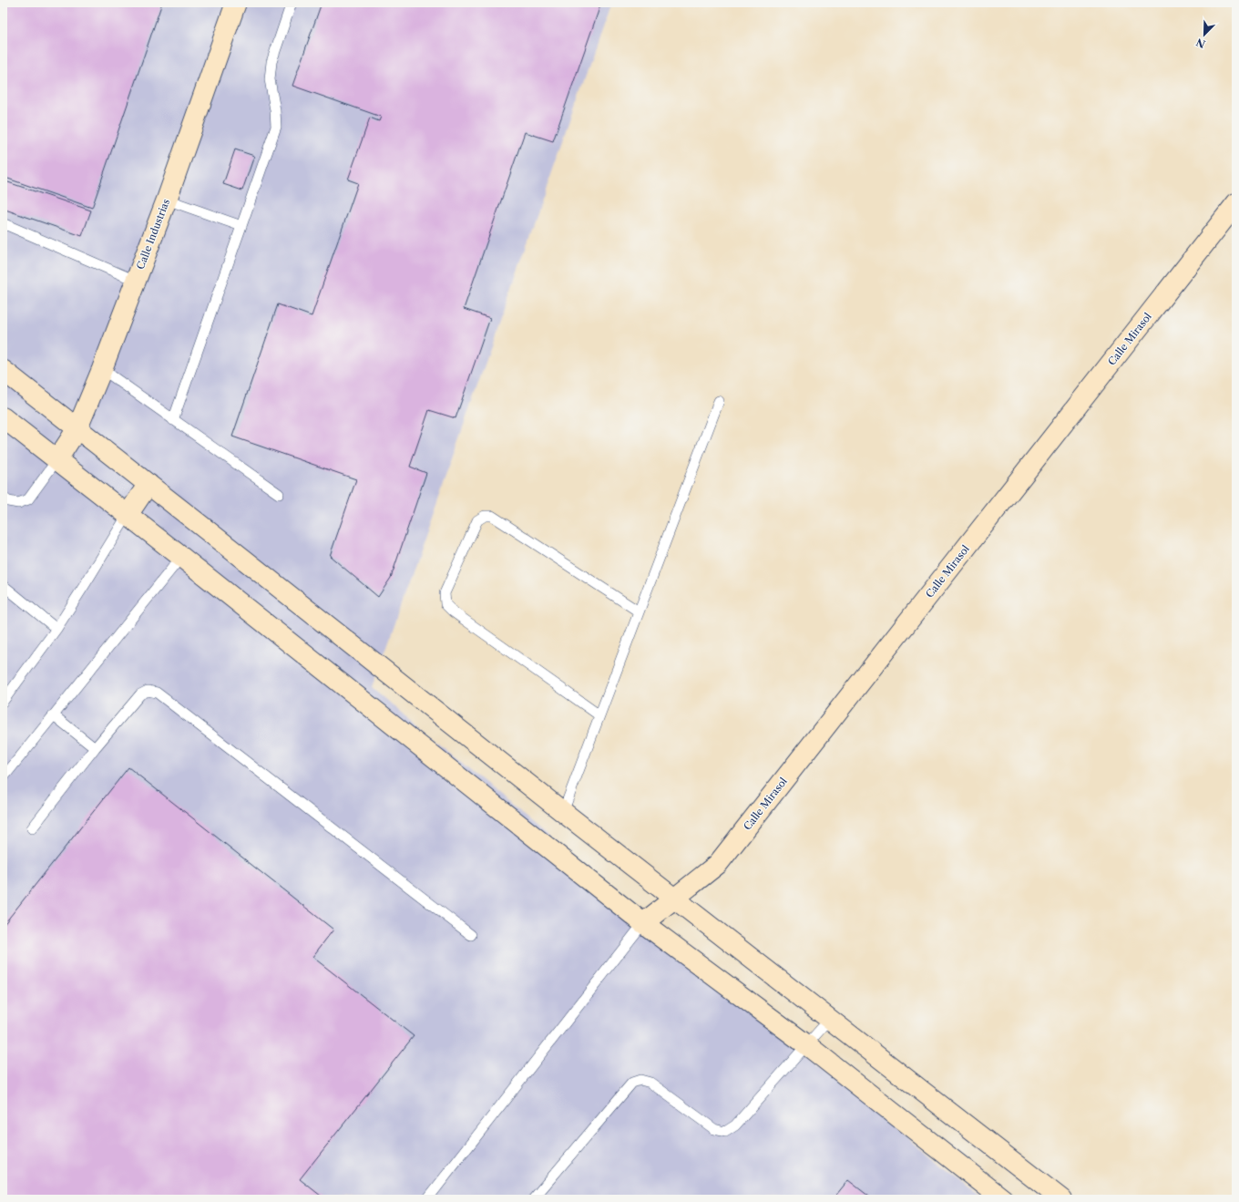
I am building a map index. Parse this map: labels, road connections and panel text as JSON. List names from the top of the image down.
{
  "streets": {
    "main road": ["Calle Industrias", "Calle Mirasol"]
  },
  "north": "bottom left"
}
